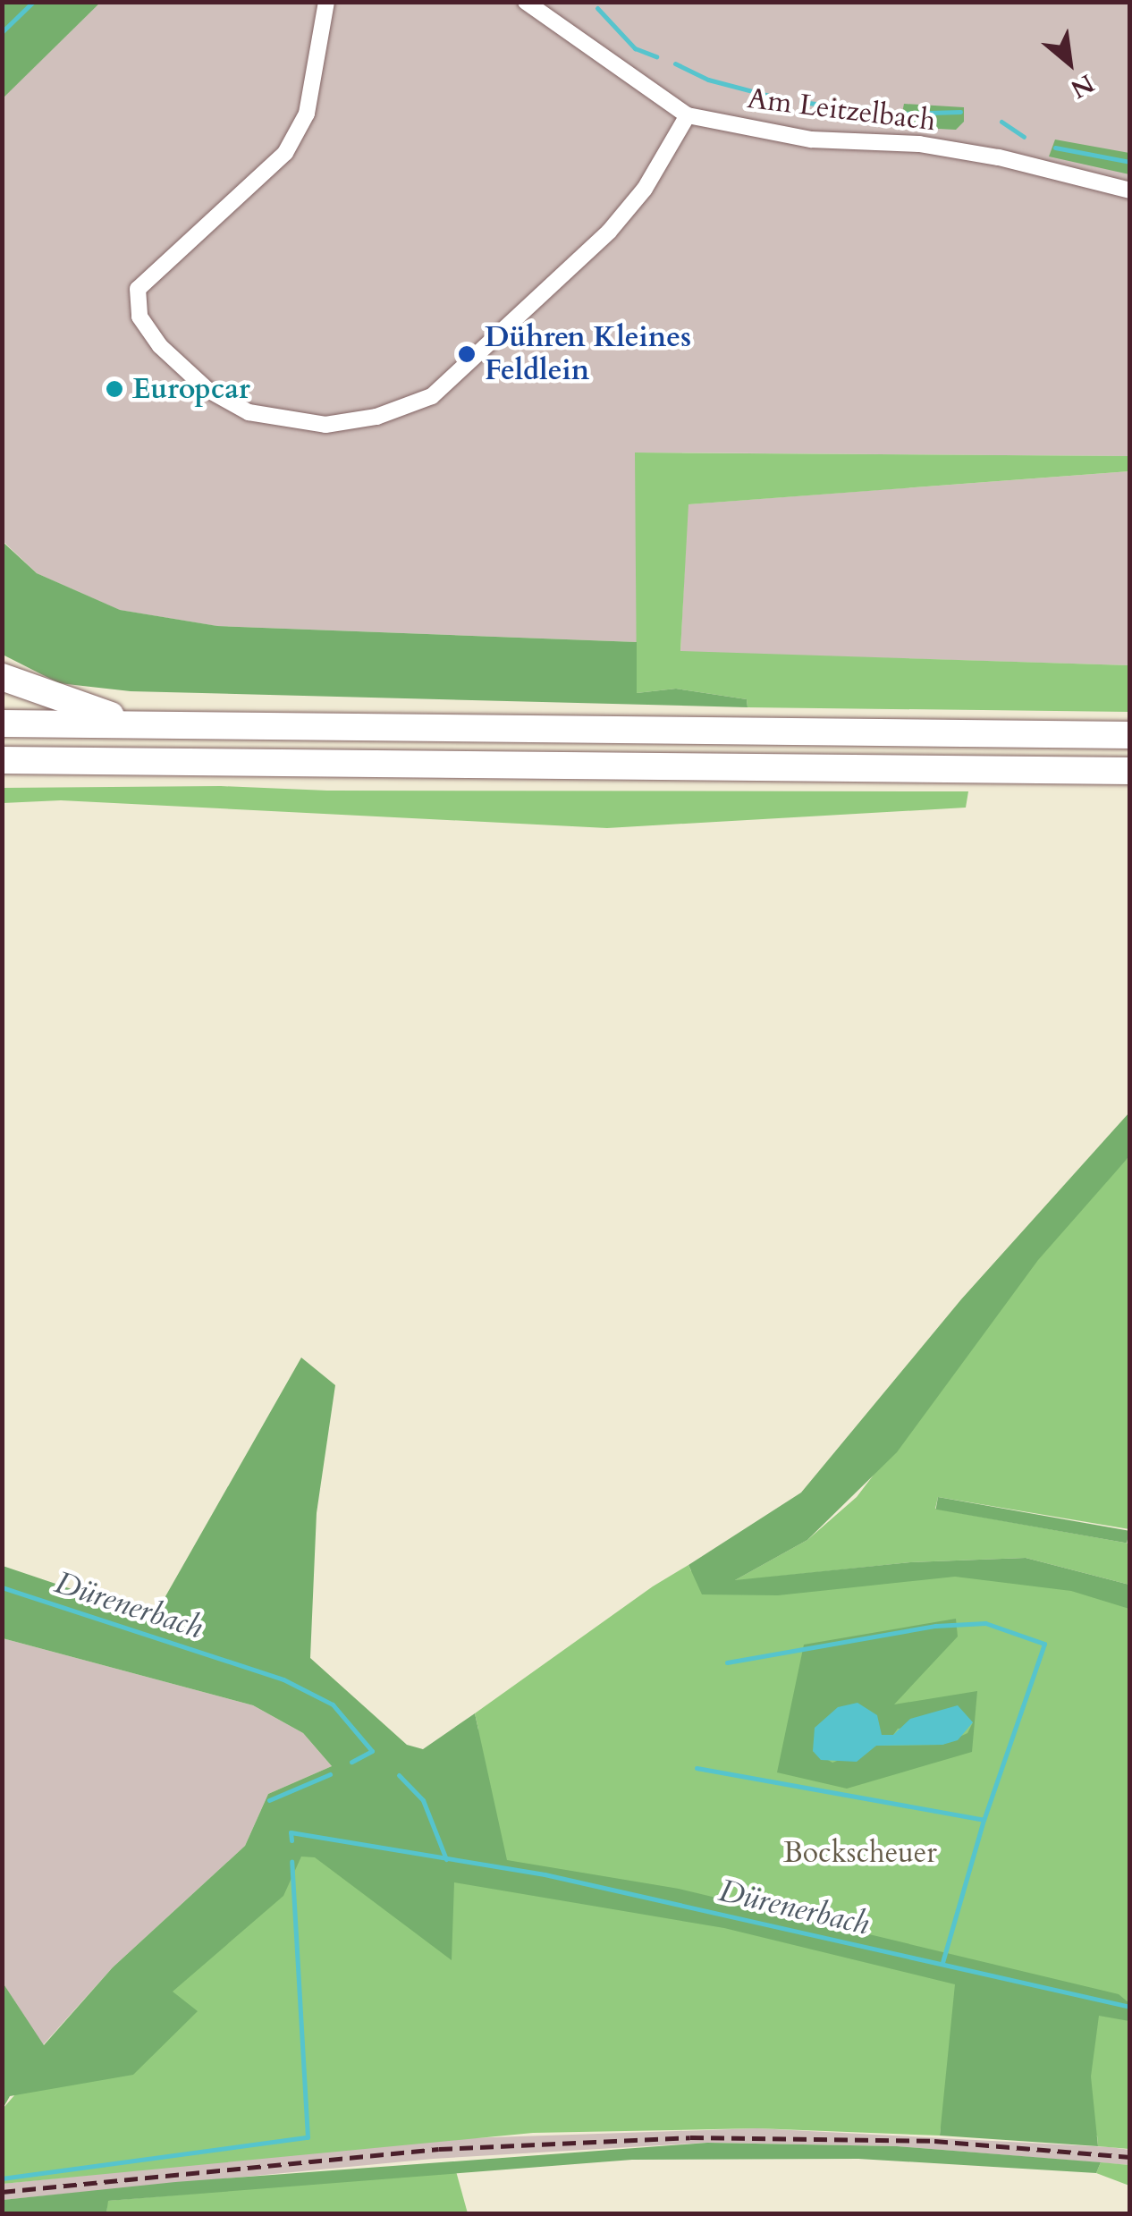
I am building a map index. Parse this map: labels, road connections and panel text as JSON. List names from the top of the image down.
{
  "streets": {
    "street": ["Am Leitzelbach"]
  },
  "water": ["Dürenerbach"],
  "parks": ["Bockscheuer"],
  "places": ["Dühren Kleines Feldlein", "Europcar"],
  "north": "bottom right"
}
